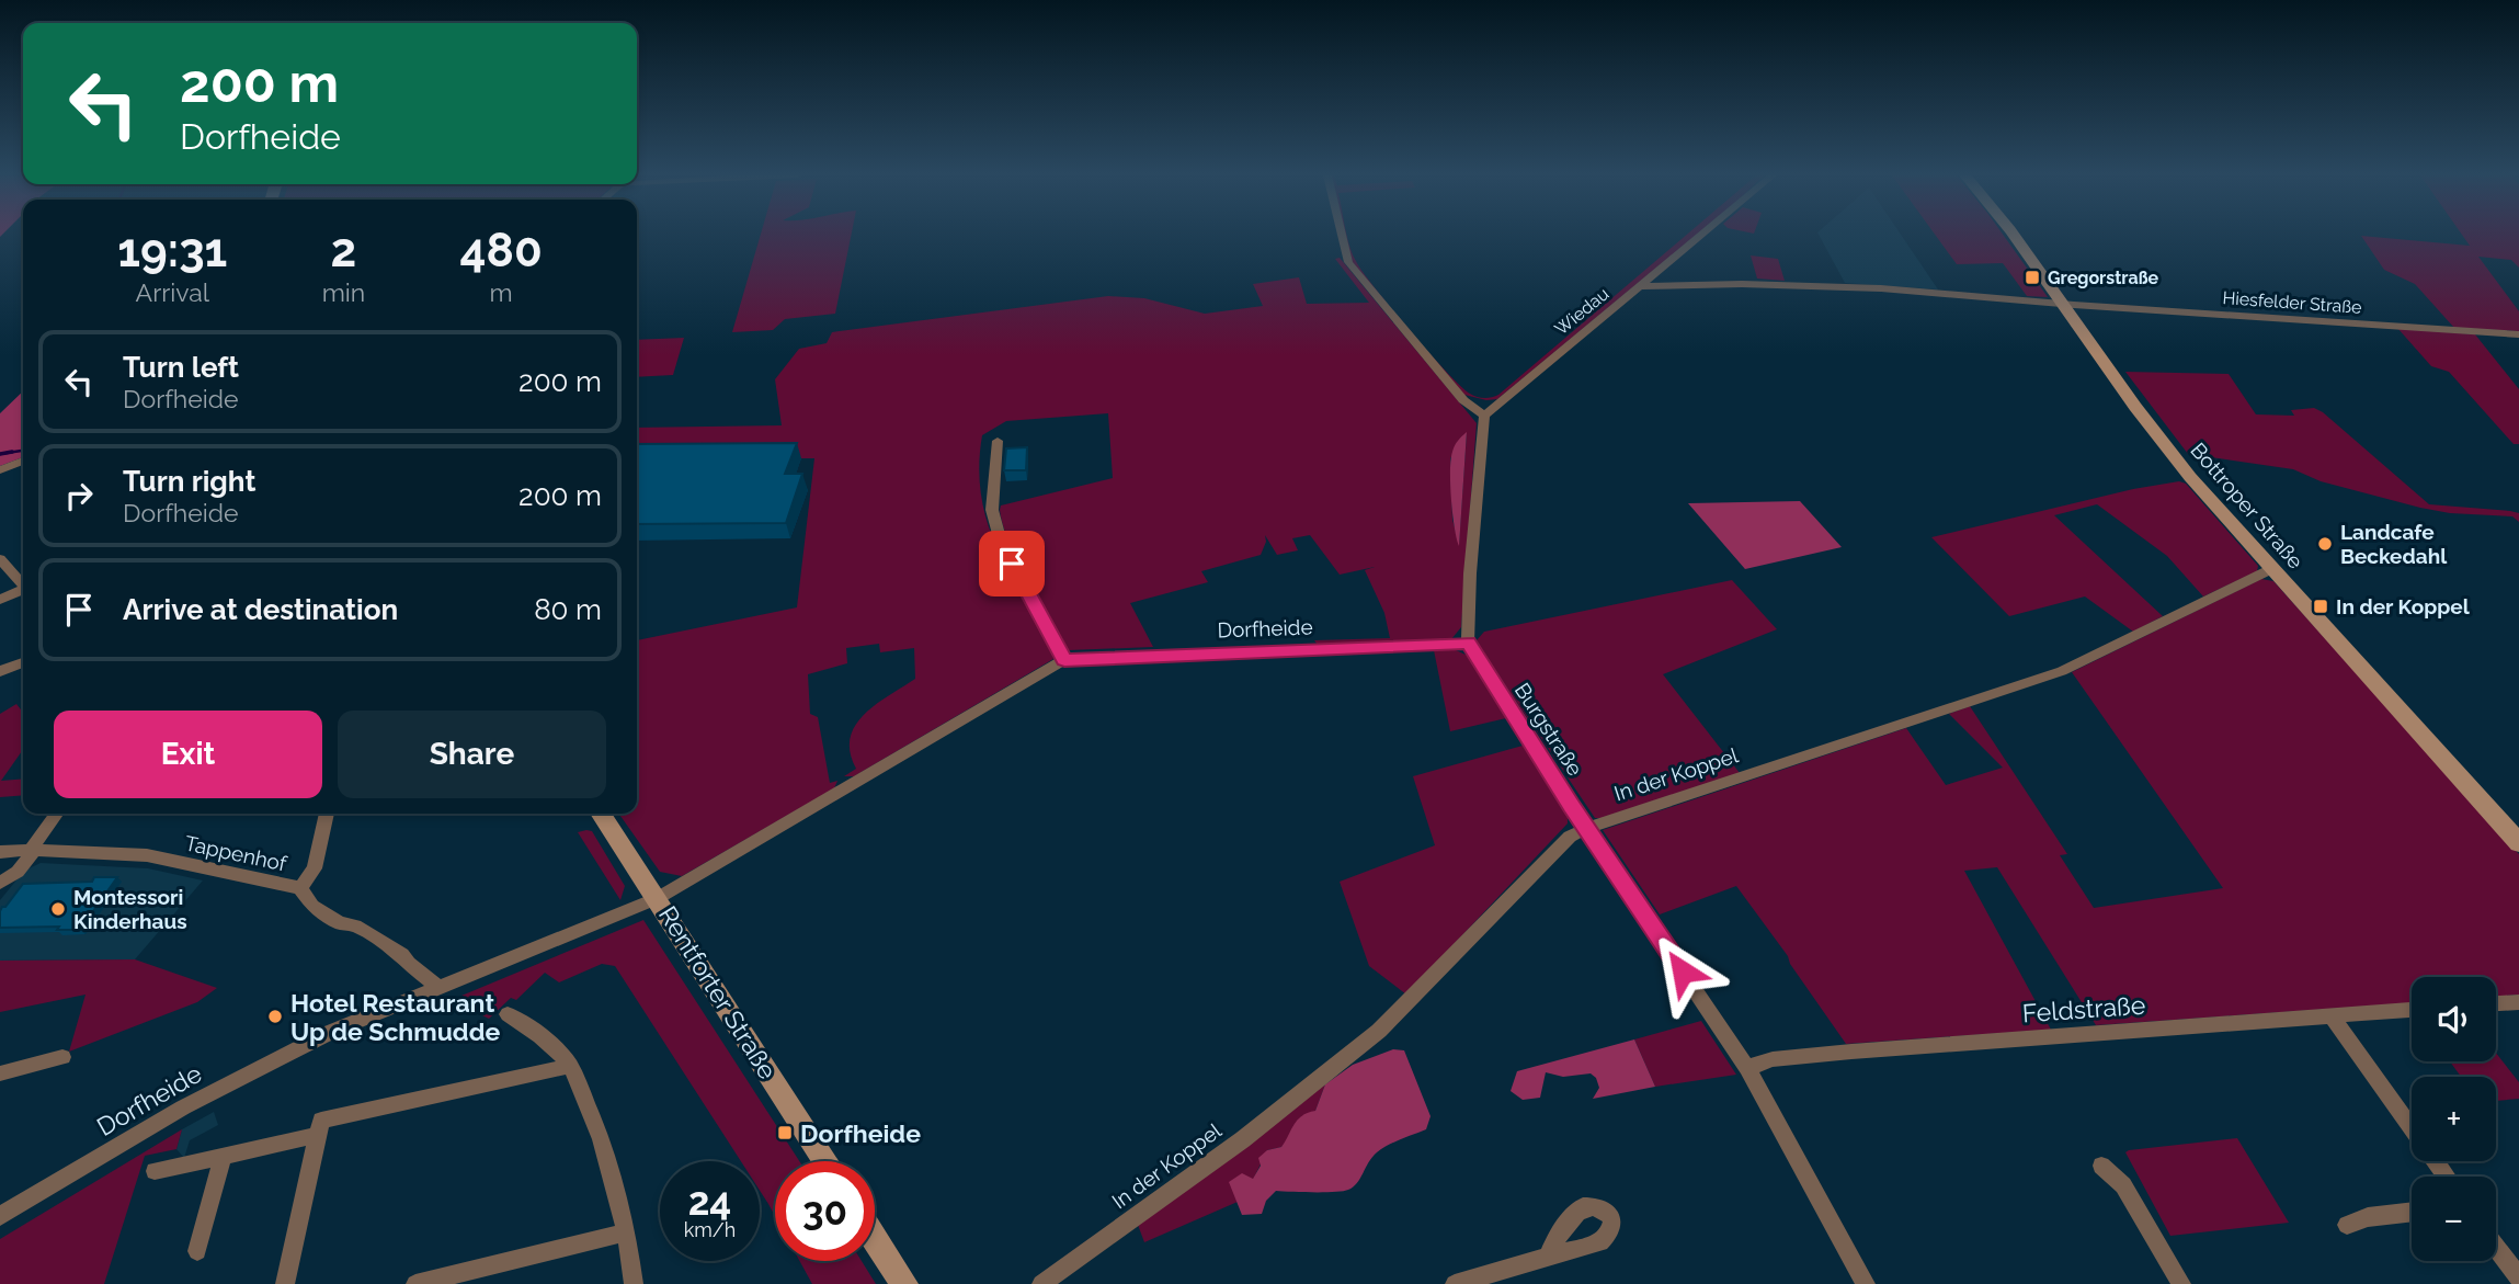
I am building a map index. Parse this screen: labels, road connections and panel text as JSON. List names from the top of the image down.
{
  "streets": {
    "main road": ["Bottroper Straße", "Rentforter Straße"],
    "street": [
      "Hiesfelder Straße",
      "Wiedau",
      "Dorfheide",
      "Burgstraße",
      "In der Koppel",
      "Tappenhof",
      "Feldstraße"
    ]
  },
  "crossings": [
    ["Hiesfelder Straße", "Bottroper Straße"],
    ["Bottroper Straße", "In der Koppel"],
    ["Dorfheide", "Burgstraße"],
    ["Dorfheide", "Tappenhof"],
    ["Dorfheide", "Rentforter Straße"],
    ["Burgstraße", "In der Koppel"],
    ["Burgstraße", "Feldstraße"]
  ],
  "places": {
    "transit": ["Gregorstraße", "In der Koppel", "Dorfheide"],
    "other": ["Landcafe Beckedahl", "Montessori Kinderhaus", "Hotel Restaurant Up de Schmudde"]
  },
  "page": {
    "turn": ["200 m", "Dorfheide"],
    "eta": [
      "19:31",
      "Arrival",
      "2",
      "min",
      "480",
      "m"
    ],
    "list": [
      {
        "name": "Turn left",
        "note": "Dorfheide",
        "value": "200 m"
      },
      {
        "name": "Turn right",
        "note": "Dorfheide",
        "value": "200 m"
      },
      {
        "name": "Arrive at destination",
        "value": "80 m"
      }
    ],
    "buttons": ["Exit", "Share"],
    "map_buttons": ["+", "−"],
    "speed": "24 km/h",
    "limit": "30"
  }
}
